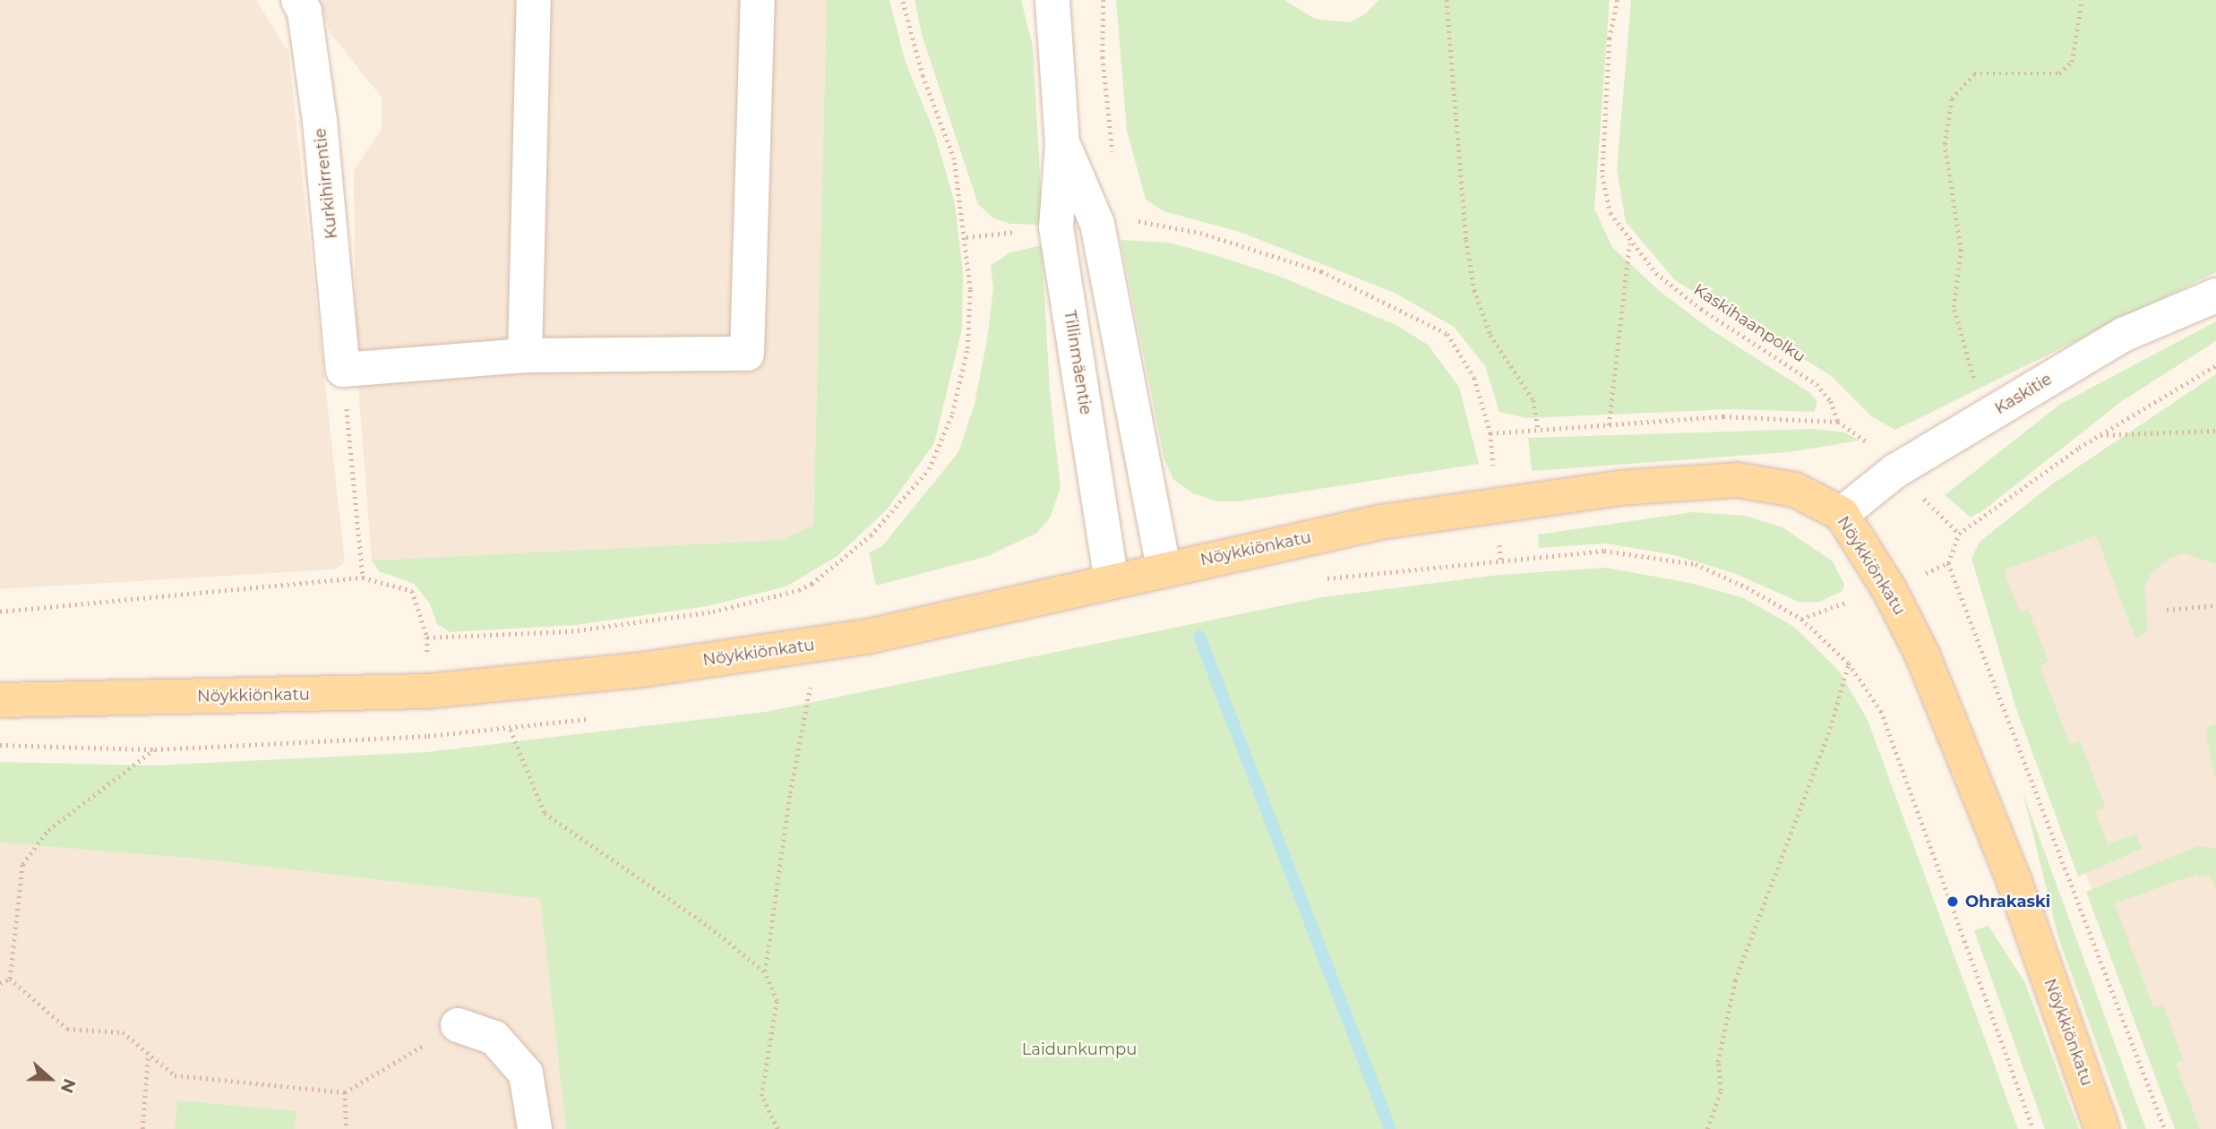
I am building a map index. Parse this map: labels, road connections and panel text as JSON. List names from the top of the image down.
{
  "streets": {
    "main road": ["Nöykkiönkatu"],
    "street": ["Kurkihirrentie", "Tillinmäentie", "Kaskitie"],
    "path": ["Kaskihaanpolku"]
  },
  "crossings": [
    ["Tillinmäentie", "Nöykkiönkatu"],
    ["Kaskitie", "Nöykkiönkatu"]
  ],
  "parks": ["Laidunkumpu"],
  "places": ["Ohrakaski"],
  "north": "right"
}
